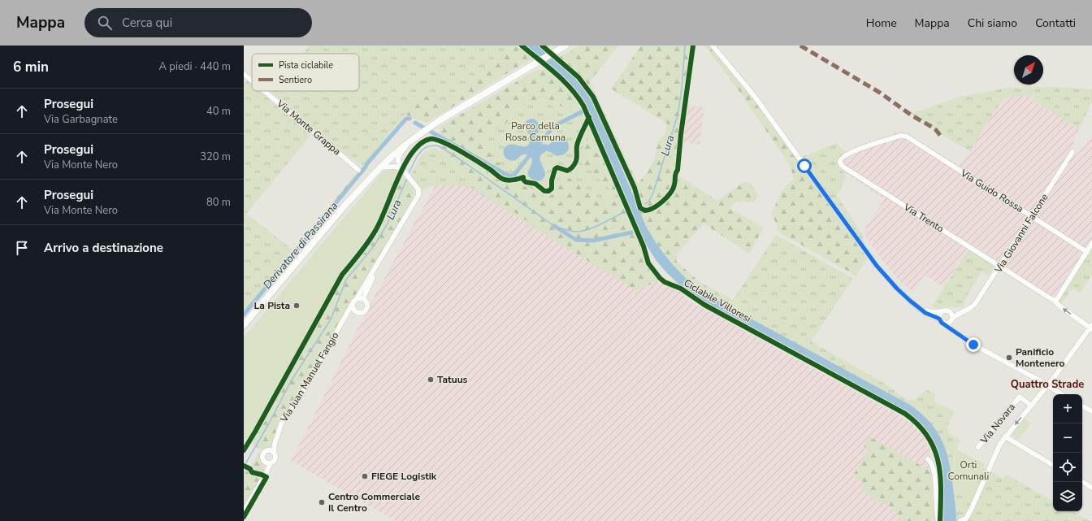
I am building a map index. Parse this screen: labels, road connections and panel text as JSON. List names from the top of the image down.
{
  "streets": {
    "street": [
      "Via Monte Grappa",
      "Via Guido Rossa",
      "Via Trento",
      "Via Giovanni Falcone",
      "Via Juan Manuel Fangio",
      "Via Novara"
    ],
    "cycle path": ["Ciclabile Villoresi"]
  },
  "crossings": [
    ["Via Guido Rossa", "Via Trento"],
    ["Via Guido Rossa", "Via Giovanni Falcone"],
    ["Via Trento", "Via Giovanni Falcone"]
  ],
  "districts": ["Quattro Strade"],
  "water": ["Lura", "Derivatore di Passirana"],
  "parks": ["Parco della Rosa Camuna", "Orti Comunali"],
  "places": [
    "La Pista",
    "Panificio Montenero",
    "Tatuus",
    "FIEGE Logistik",
    "Centro Commerciale Il Centro"
  ],
  "legend": ["Pista ciclabile", "Sentiero"],
  "north": "top right",
  "page": {
    "header": "Mappa",
    "search": "Cerca qui",
    "nav": [
      "Home",
      "Mappa",
      "Chi siamo",
      "Contatti"
    ],
    "heading": ["6 min", "A piedi · 440 m"],
    "list": [
      ["Prosegui", "Via Garbagnate", "40 m"],
      ["Prosegui", "Via Monte Nero", "320 m"],
      ["Prosegui", "Via Monte Nero", "80 m"],
      "Arrivo a destinazione"
    ],
    "map_buttons": ["+", "−"]
  }
}
